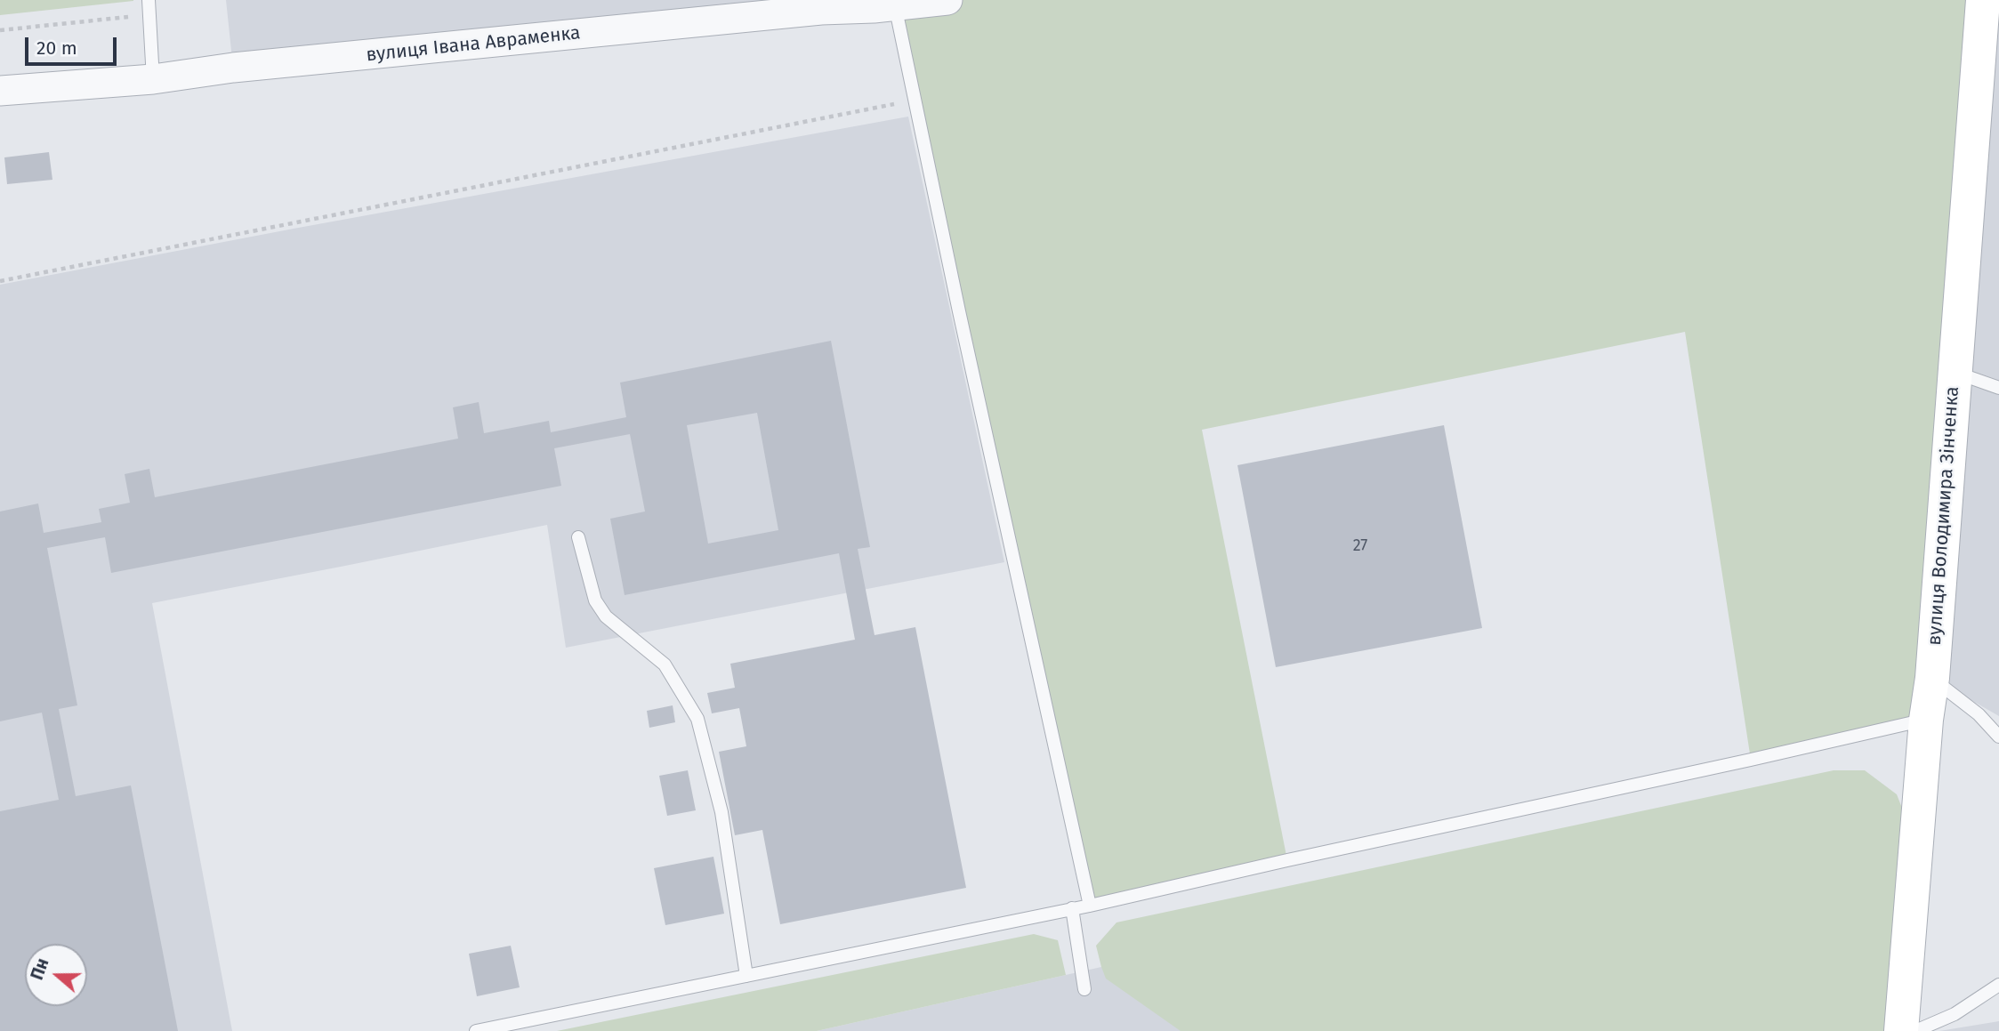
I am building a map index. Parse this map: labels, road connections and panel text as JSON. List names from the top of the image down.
{
  "streets": {
    "main road": ["вулиця Володимира Зінченка"],
    "street": ["вулиця Івана Авраменка"]
  },
  "house_numbers": ["27"],
  "scale_bar": "20 m",
  "north": "left"
}
